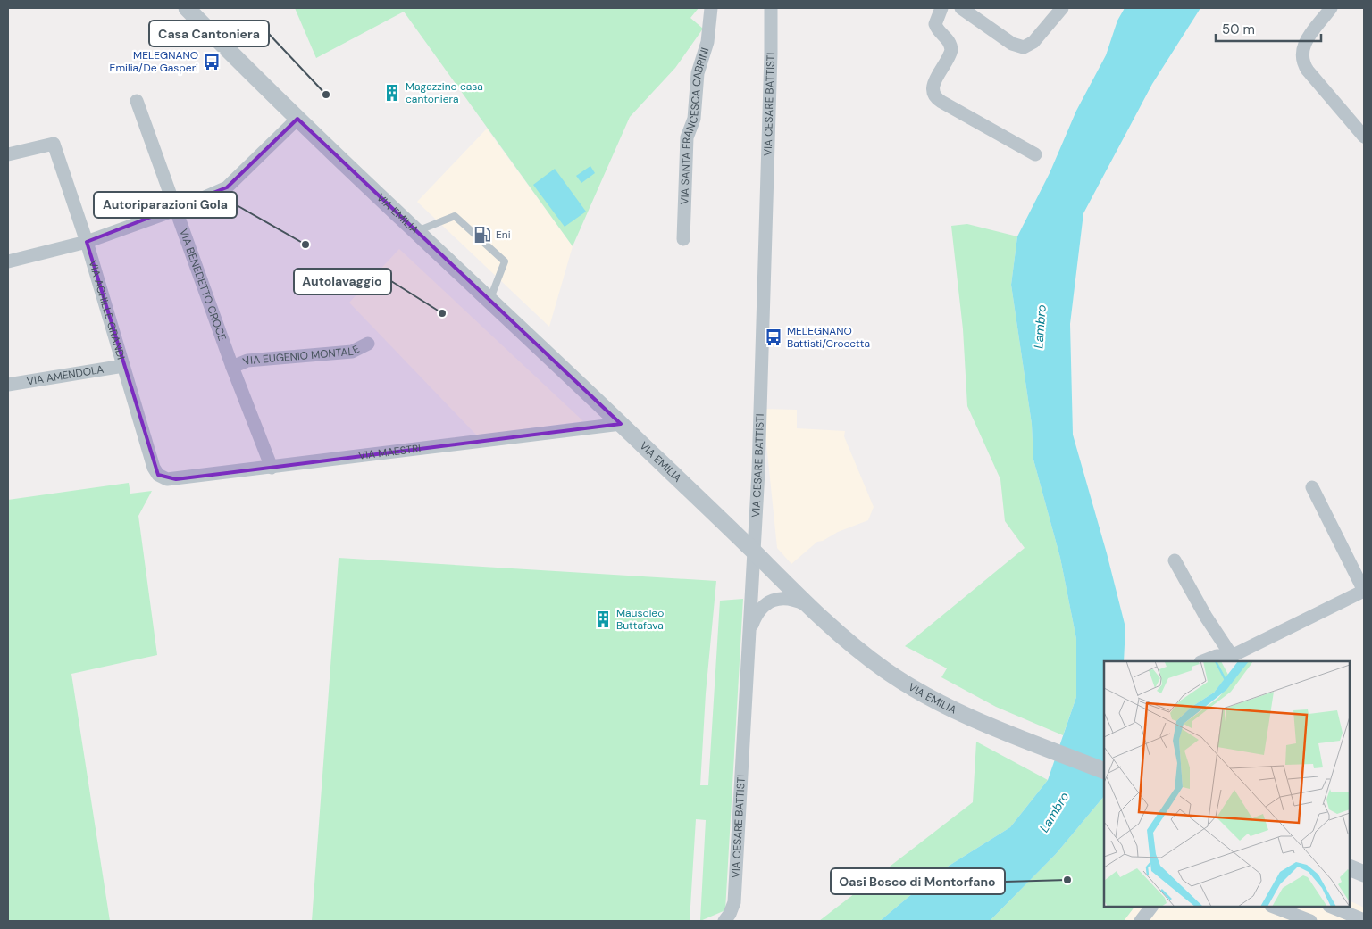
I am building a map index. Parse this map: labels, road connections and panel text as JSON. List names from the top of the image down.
{
  "streets": {
    "street": [
      "VIA CESARE BATTISTI",
      "VIA SANTA FRANCESCA CABRINI",
      "VIA EMILIA",
      "VIA BENEDETTO CROCE",
      "VIA ACHILLE GRANDI",
      "VIA EUGENIO MONTALE",
      "VIA AMENDOLA",
      "VIA MAESTRI"
    ]
  },
  "crossings": [
    ["VIA CESARE BATTISTI", "VIA EMILIA"],
    ["VIA EMILIA", "VIA MAESTRI"],
    ["VIA BENEDETTO CROCE", "VIA EUGENIO MONTALE"],
    ["VIA BENEDETTO CROCE", "VIA MAESTRI"],
    ["VIA ACHILLE GRANDI", "VIA AMENDOLA"],
    ["VIA ACHILLE GRANDI", "VIA MAESTRI"]
  ],
  "water": ["Lambro"],
  "places": {
    "bus stop": ["MELEGNANO Emilia/De Gasperi", "MELEGNANO Battisti/Crocetta"],
    "building": ["Magazzino casa cantoniera", "Mausoleo Buttafava"],
    "other": [
      "Casa Cantoniera",
      "Autoriparazioni Gola",
      "Autolavaggio",
      "Oasi Bosco di Montorfano"
    ],
    "fuel station": ["Eni"]
  },
  "scale_bar": "50 m"
}
